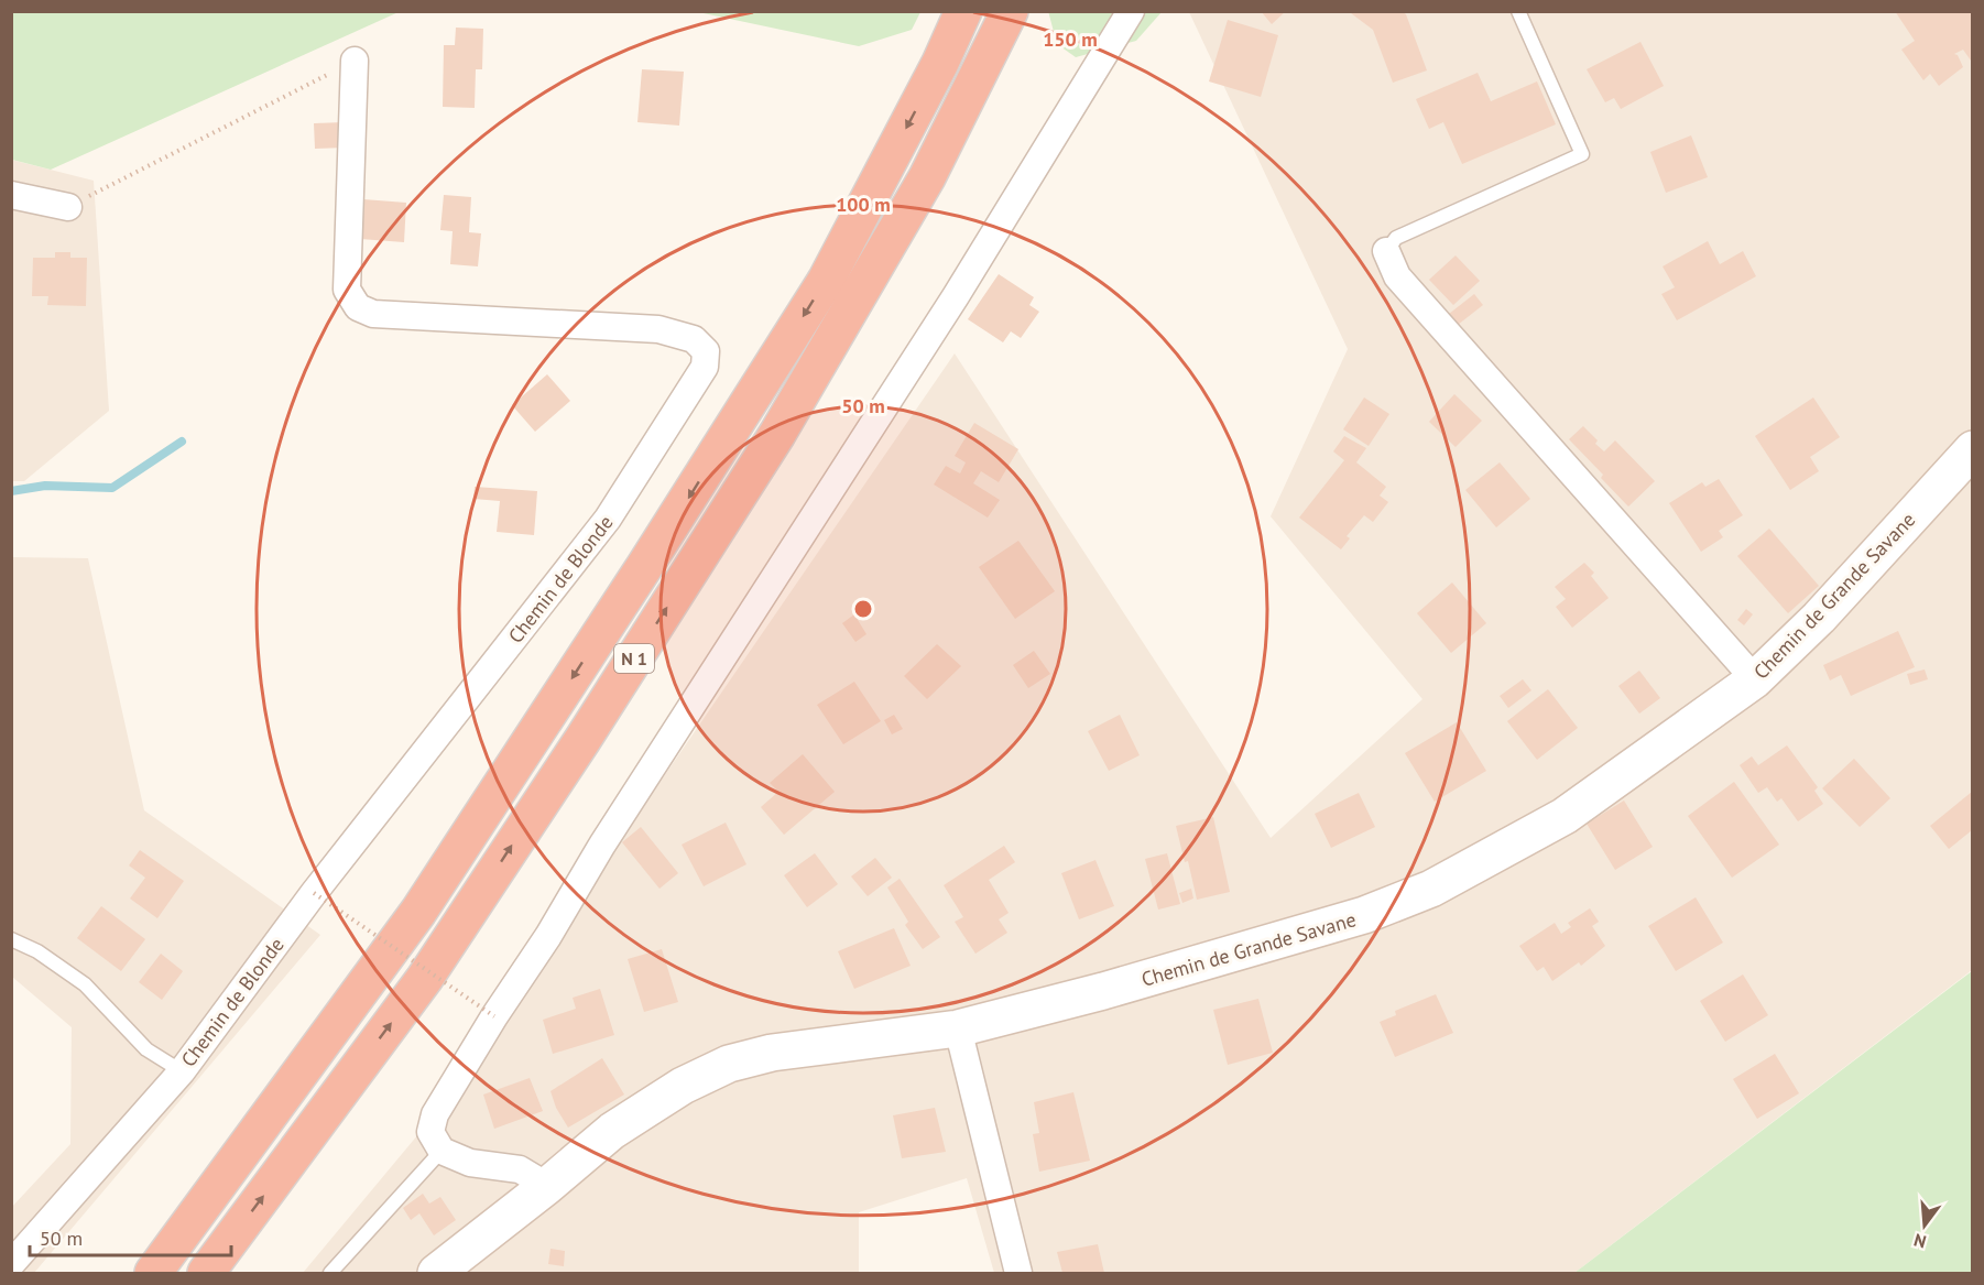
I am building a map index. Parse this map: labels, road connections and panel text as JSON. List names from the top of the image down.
{
  "streets": {
    "highway": ["N 1"],
    "street": ["Chemin de Blonde", "Chemin de Grande Savane"]
  },
  "scale_bar": "50 m",
  "north": "bottom",
  "rings": ["150 m", "100 m", "50 m"]
}
